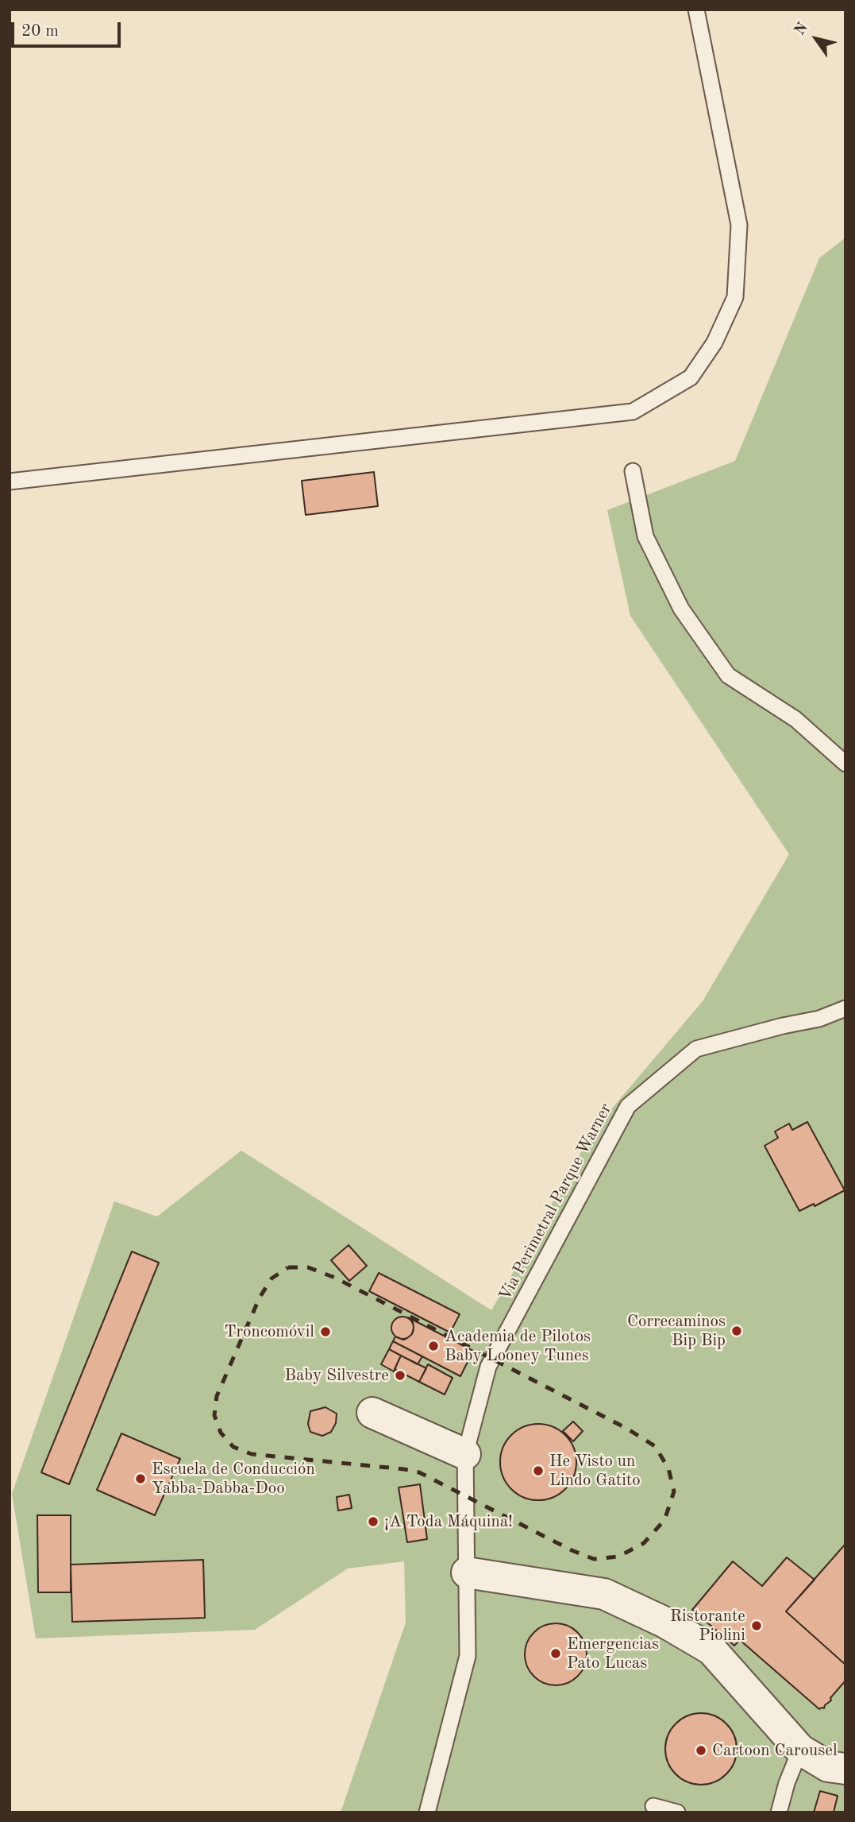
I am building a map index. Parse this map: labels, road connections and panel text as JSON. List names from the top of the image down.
{
  "streets": {
    "lane": ["Via Perimetral Parque Warner"]
  },
  "places": [
    "Correcaminos Bip Bip",
    "Troncomóvil",
    "Academia de Pilotos Baby Looney Tunes",
    "Baby Silvestre",
    "He Visto un Lindo Gatito",
    "Escuela de Conducción Yabba-Dabba-Doo",
    "¡A Toda Máquina!",
    "Ristorante Piolini",
    "Emergencias Pato Lucas",
    "Cartoon Carousel"
  ],
  "scale_bar": "20 m",
  "north": "top left"
}
